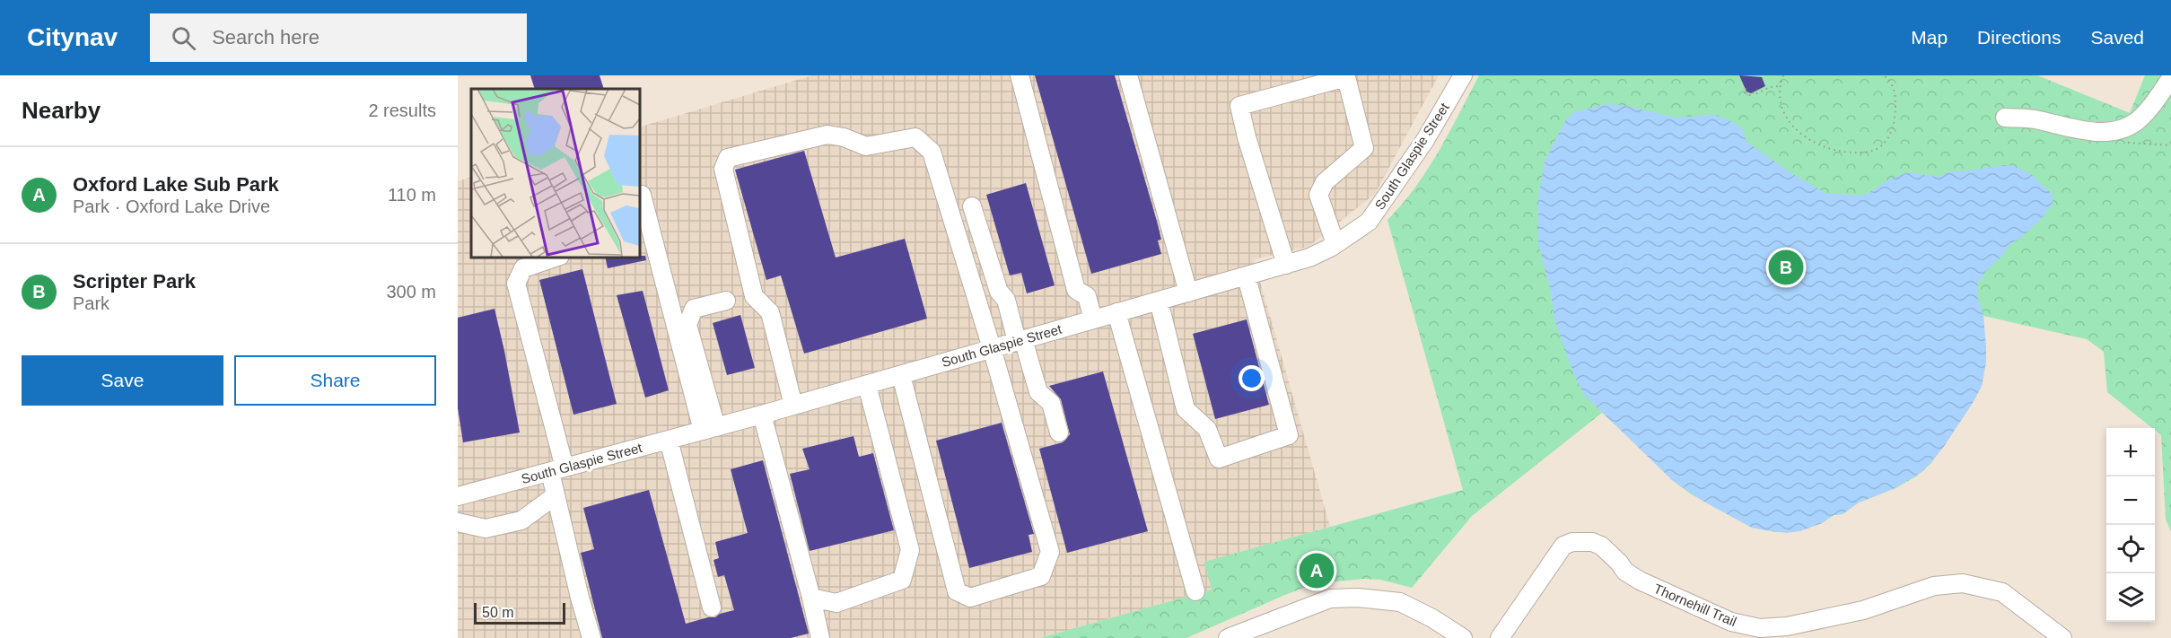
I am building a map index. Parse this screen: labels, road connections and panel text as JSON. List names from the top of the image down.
{
  "streets": {
    "street": ["South Glaspie Street", "Thornehill Trail"]
  },
  "scale_bar": "50 m",
  "page": {
    "header": "Citynav",
    "search": "Search here",
    "nav": ["Map", "Directions", "Saved"],
    "heading": ["Nearby", "2 results"],
    "list": [
      {
        "mark": "A",
        "name": "Oxford Lake Sub Park",
        "note": "Park · Oxford Lake Drive",
        "value": "110 m"
      },
      {
        "mark": "B",
        "name": "Scripter Park",
        "note": "Park",
        "value": "300 m"
      }
    ],
    "pins": ["B", "A"],
    "buttons": ["Save", "Share"],
    "map_buttons": ["+", "−"],
    "scale": "50 m"
  }
}
